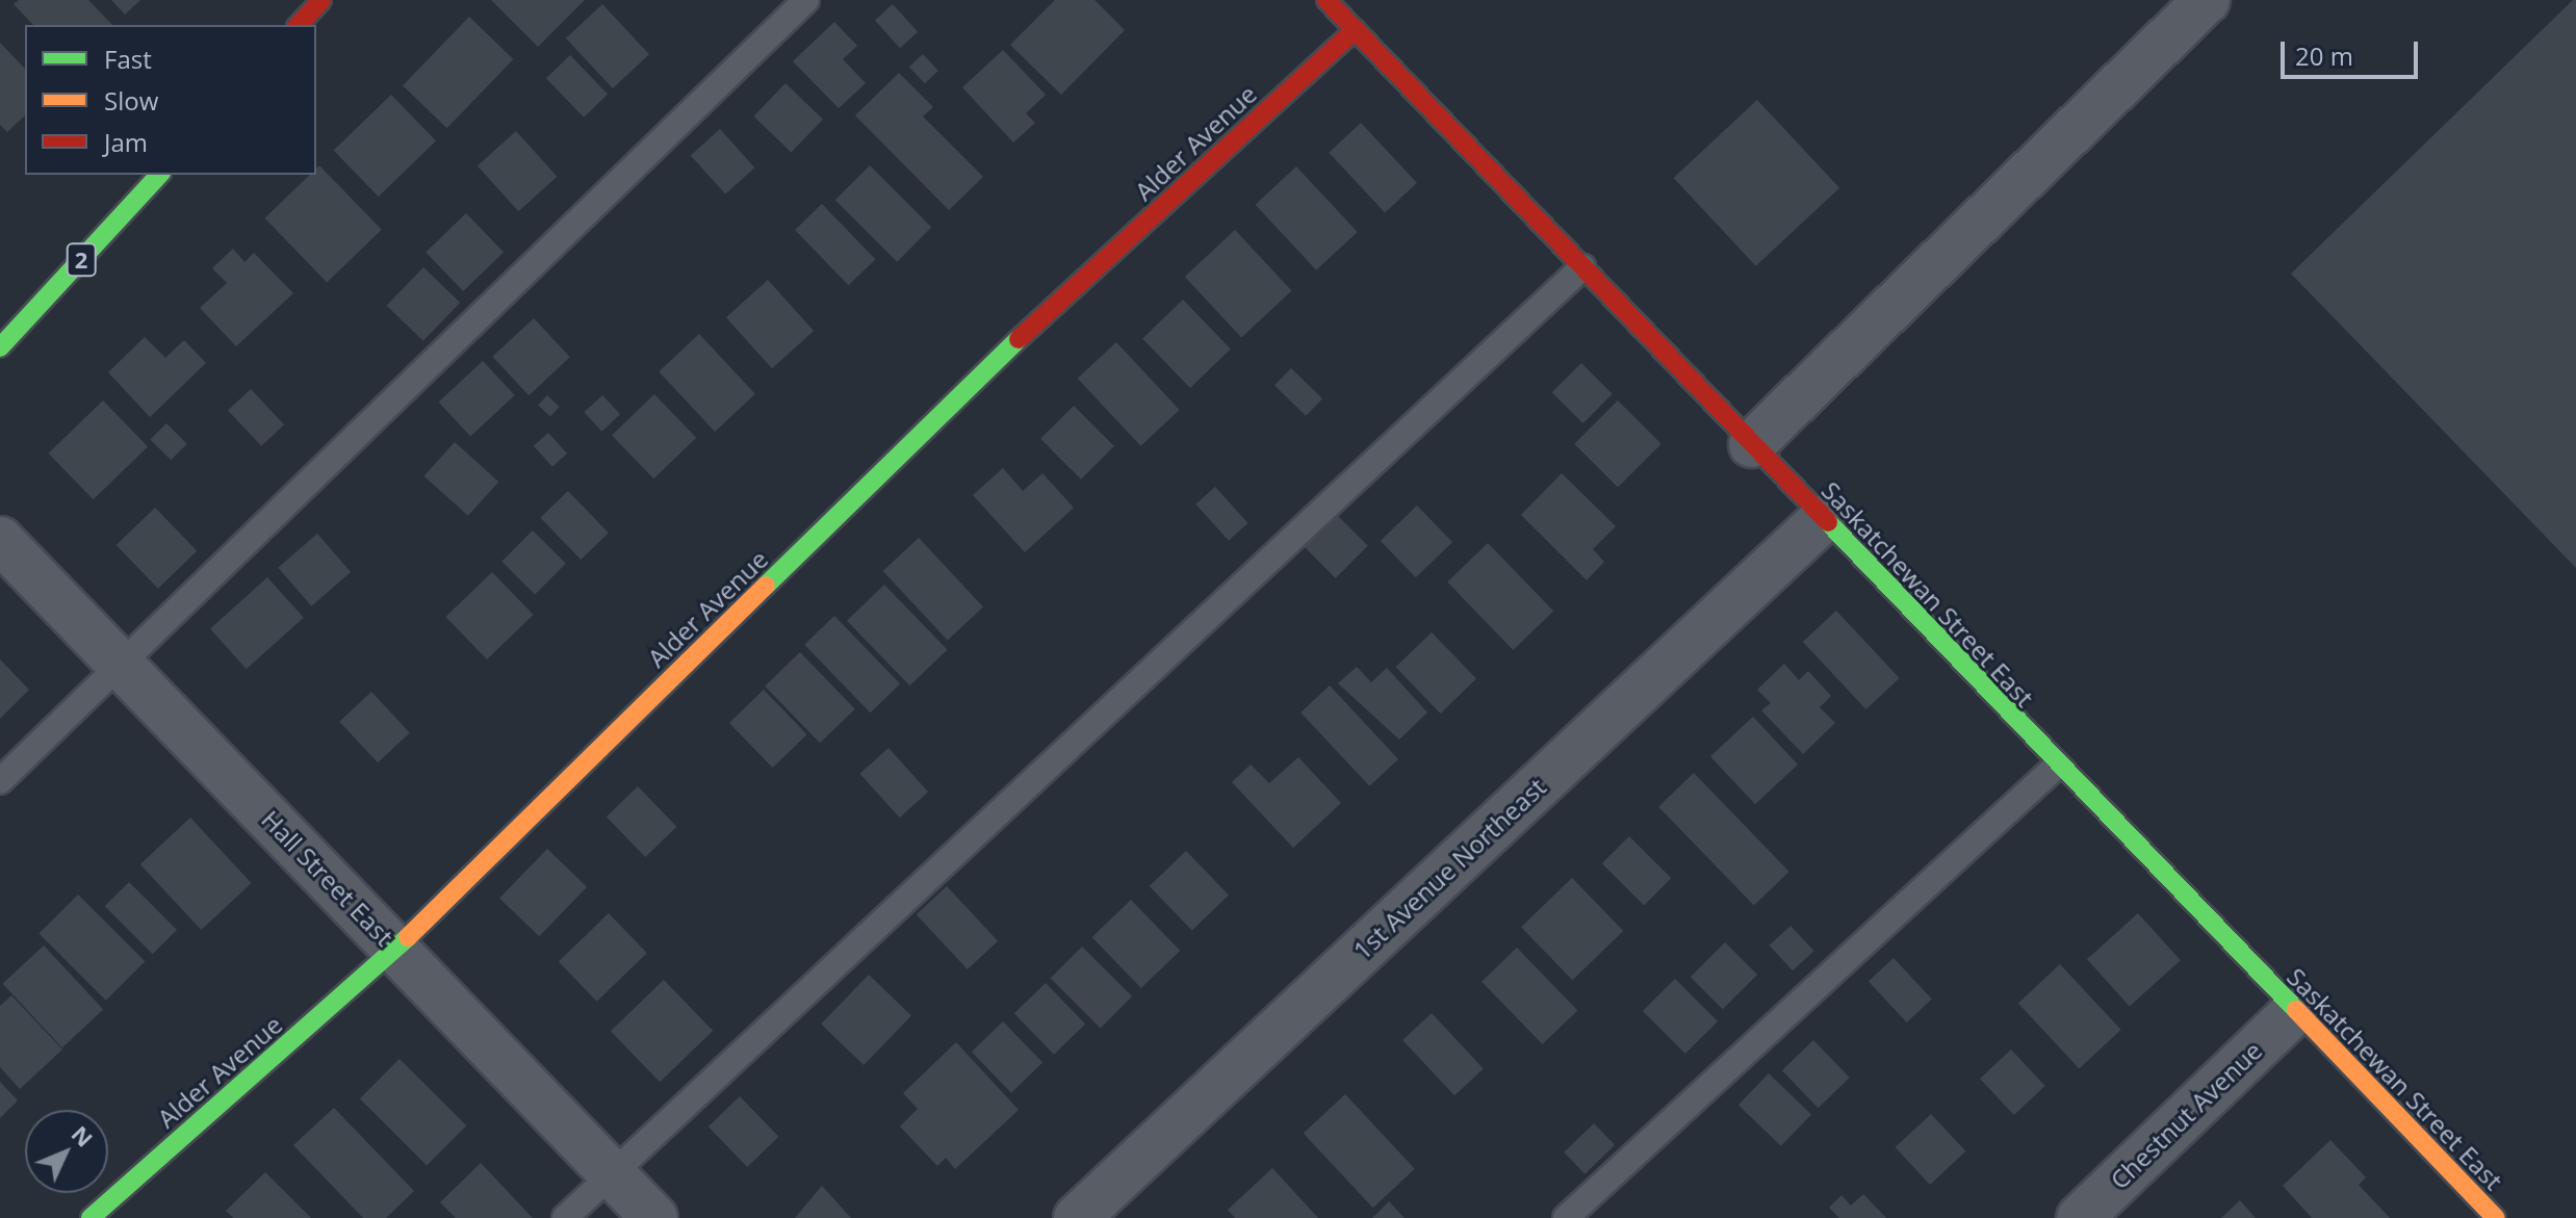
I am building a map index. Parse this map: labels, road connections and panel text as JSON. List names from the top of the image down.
{
  "streets": {
    "street": [
      "Alder Avenue",
      "2",
      "Saskatchewan Street East",
      "1st Avenue Northeast",
      "Hall Street East",
      "Chestnut Avenue"
    ]
  },
  "crossings": [
    ["Alder Avenue", "Saskatchewan Street East"],
    ["Alder Avenue", "Hall Street East"],
    ["Saskatchewan Street East", "1st Avenue Northeast"],
    ["Saskatchewan Street East", "Chestnut Avenue"]
  ],
  "legend": ["Fast", "Slow", "Jam"],
  "scale_bar": "20 m",
  "north": "top right"
}
